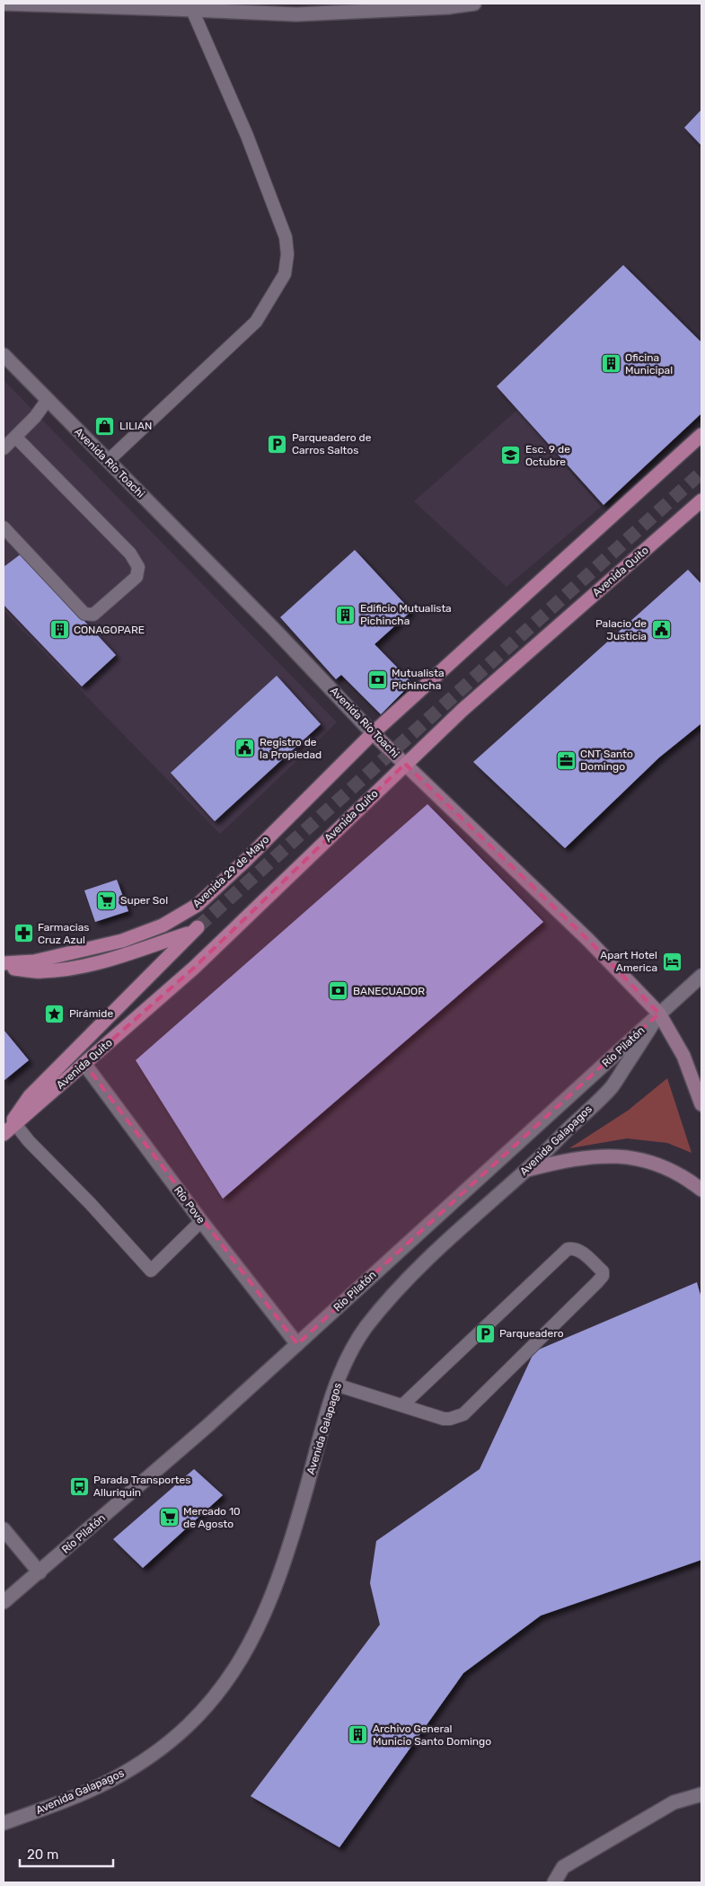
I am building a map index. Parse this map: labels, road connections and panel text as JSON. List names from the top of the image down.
{
  "streets": {
    "main road": ["Avenida Río Toachi", "Avenida Quito", "Avenida 29 de Mayo"],
    "street": ["Río Pilatón", "Avenida Galapagos", "Río Pove"]
  },
  "crossings": [
    ["Avenida Río Toachi", "Avenida Quito"],
    ["Avenida Río Toachi", "Avenida 29 de Mayo"],
    ["Avenida Río Toachi", "Río Pilatón"],
    ["Avenida Río Toachi", "Avenida Galapagos"],
    ["Avenida Quito", "Río Pove"],
    ["Río Pilatón", "Avenida Galapagos"],
    ["Río Pilatón", "Río Pove"]
  ],
  "places": {
    "building": [
      "Oficina Municipal",
      "Edificio Mutualista Pichincha",
      "CONAGOPARE",
      "Archivo General Municio Santo Domingo"
    ],
    "shop": ["LILIAN"],
    "parking": ["Parqueadero de Carros Saltos", "Parqueadero"],
    "school or university": ["Esc. 9 de Octubre"],
    "public building": ["Palacio de Justicia", "Registro de la Propiedad"],
    "bank": ["Mutualista Pichincha", "BANECUADOR"],
    "office": ["CNT Santo Domingo"],
    "supermarket": ["Super Sol", "Mercado 10 de Agosto"],
    "pharmacy": ["Farmacias Cruz Azul"],
    "hotel": ["Apart Hotel America"],
    "place": ["Pirámide"],
    "bus stop": ["Parada Transportes Alluriquin"]
  },
  "scale_bar": "20 m"
}
